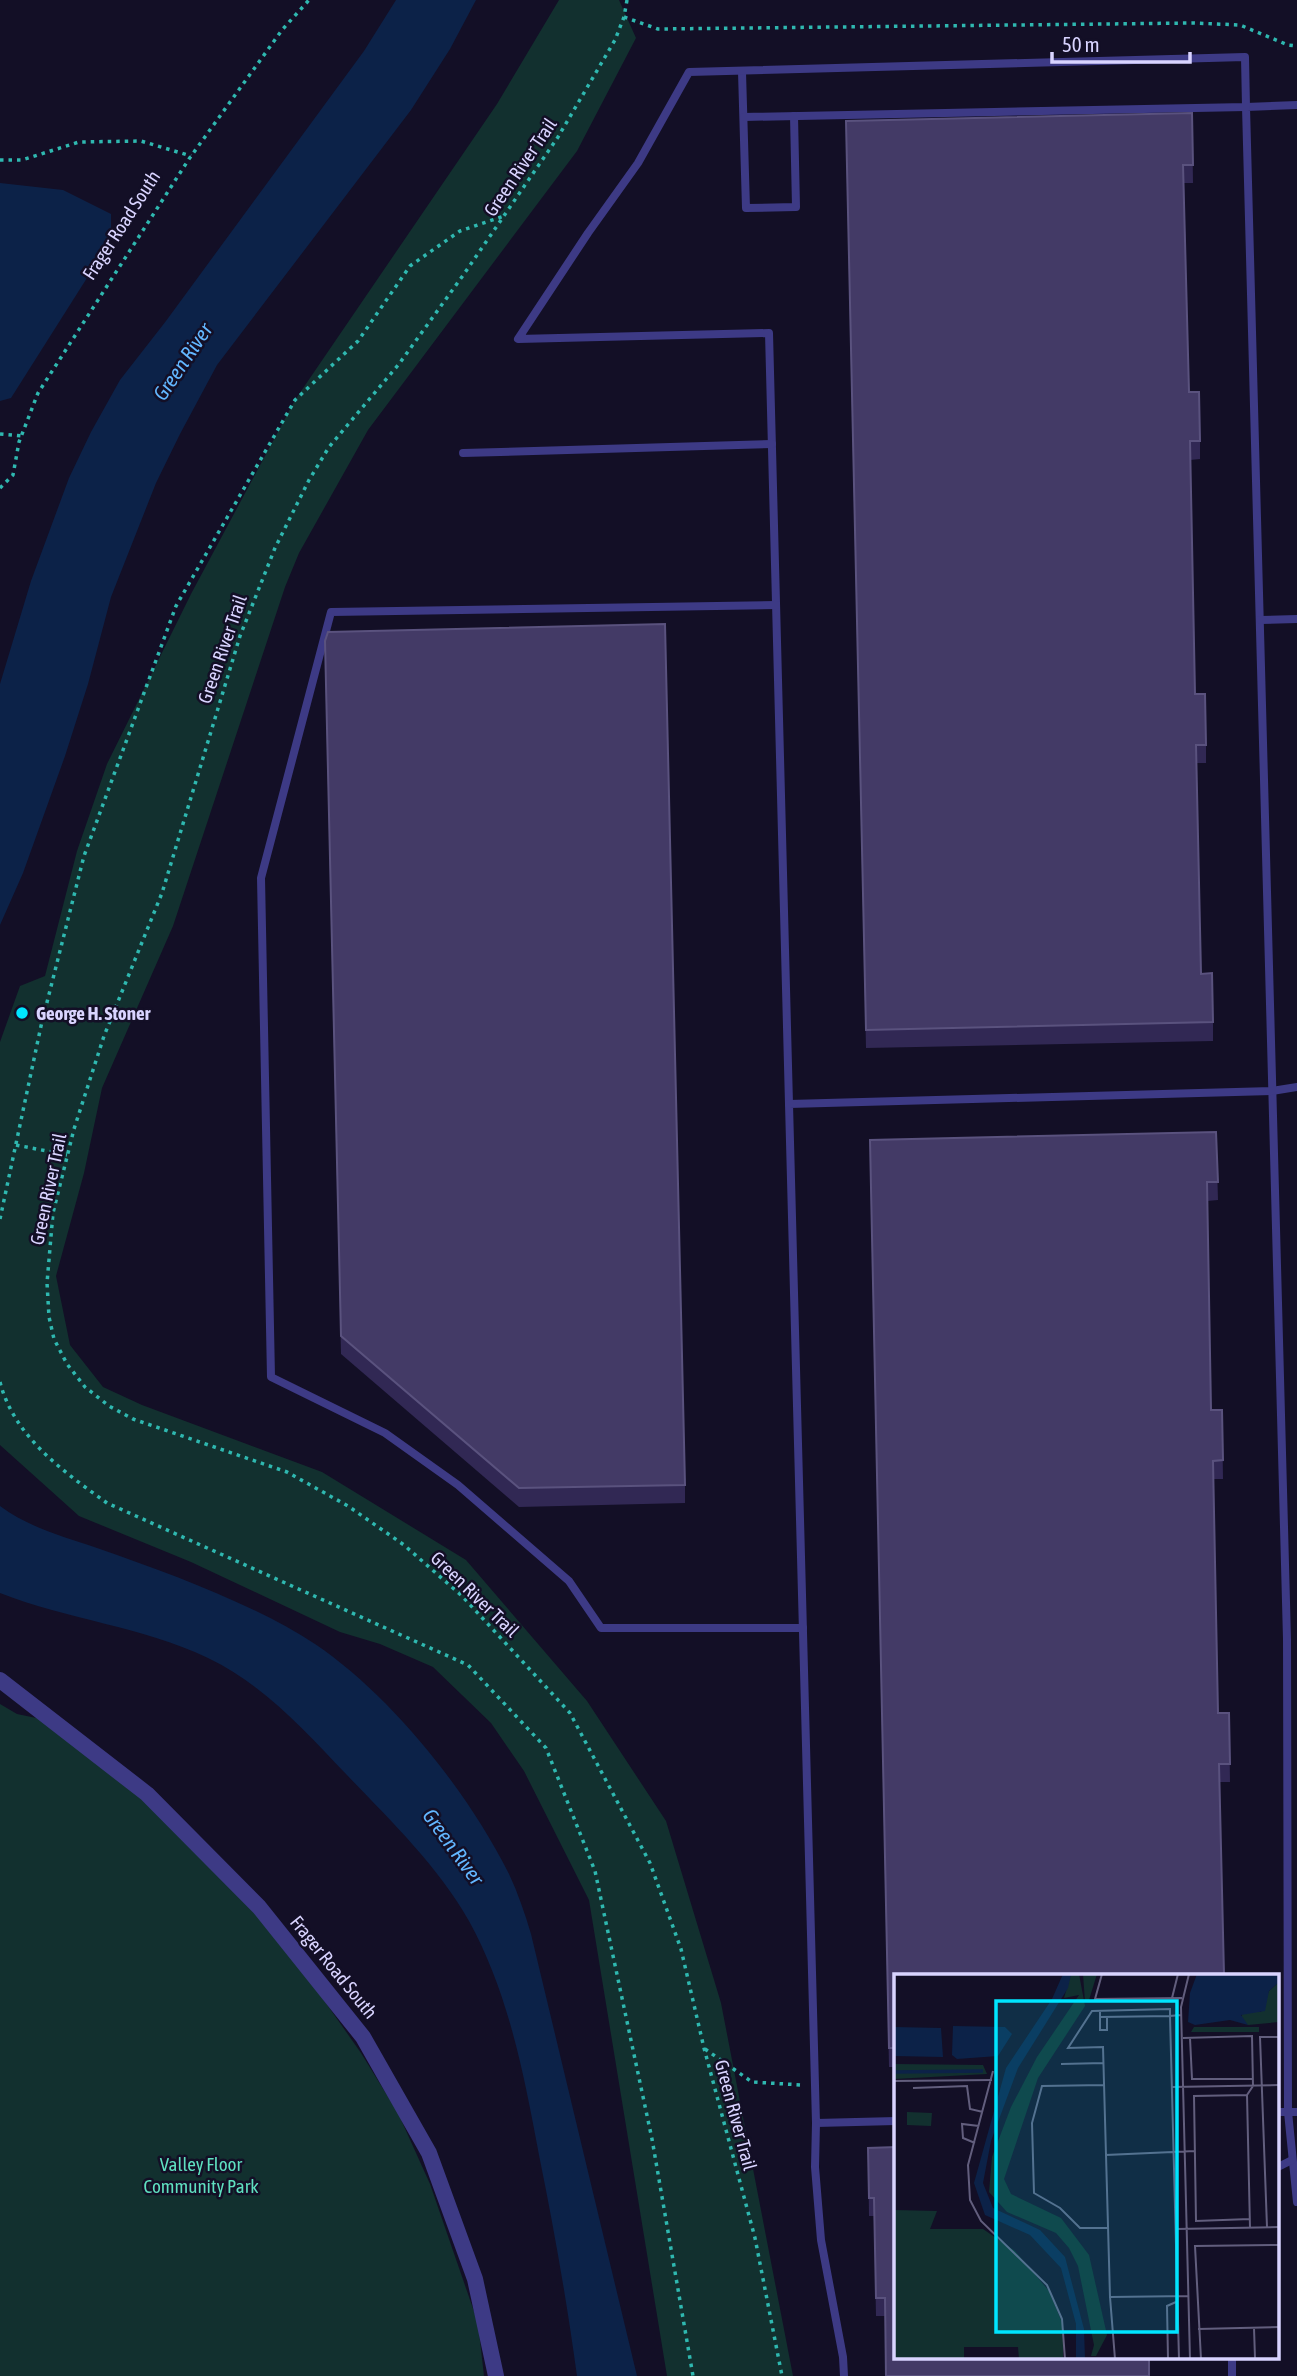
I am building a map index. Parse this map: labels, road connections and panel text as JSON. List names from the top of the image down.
{
  "streets": {
    "street": ["Frager Road South"],
    "path": ["Green River Trail"]
  },
  "water": ["Green River"],
  "parks": ["Valley Floor Community Park"],
  "places": ["George H. Stoner"],
  "scale_bar": "50 m"
}
